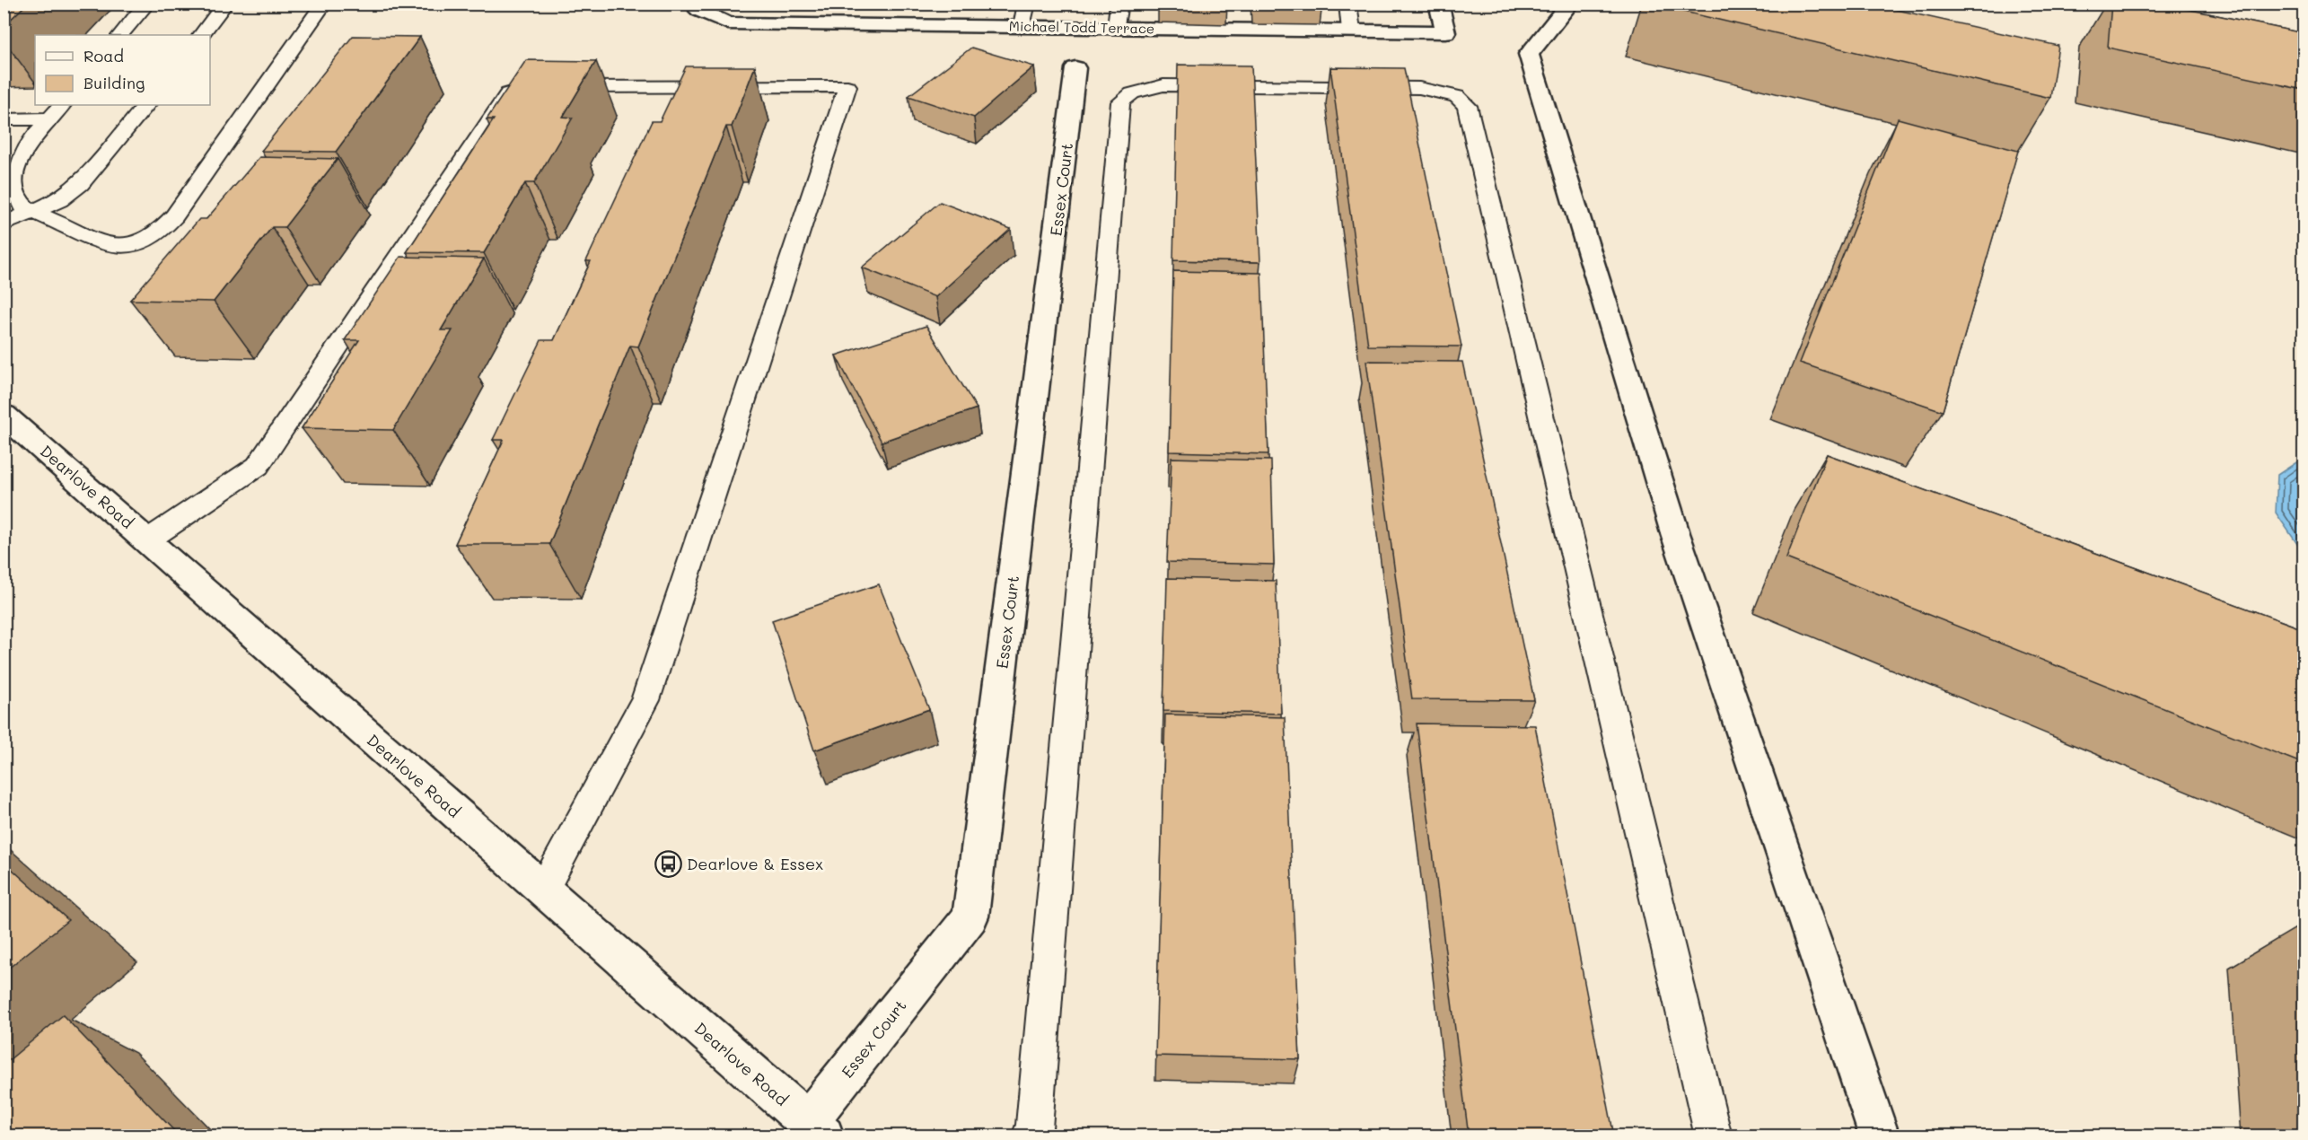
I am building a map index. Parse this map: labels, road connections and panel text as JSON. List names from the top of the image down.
{
  "streets": {
    "street": ["Michael Todd Terrace", "Essex Court", "Dearlove Road"]
  },
  "crossings": [
    ["Essex Court", "Dearlove Road"]
  ],
  "places": {
    "bus stop": ["Dearlove & Essex"]
  },
  "legend": ["Road", "Building"]
}
